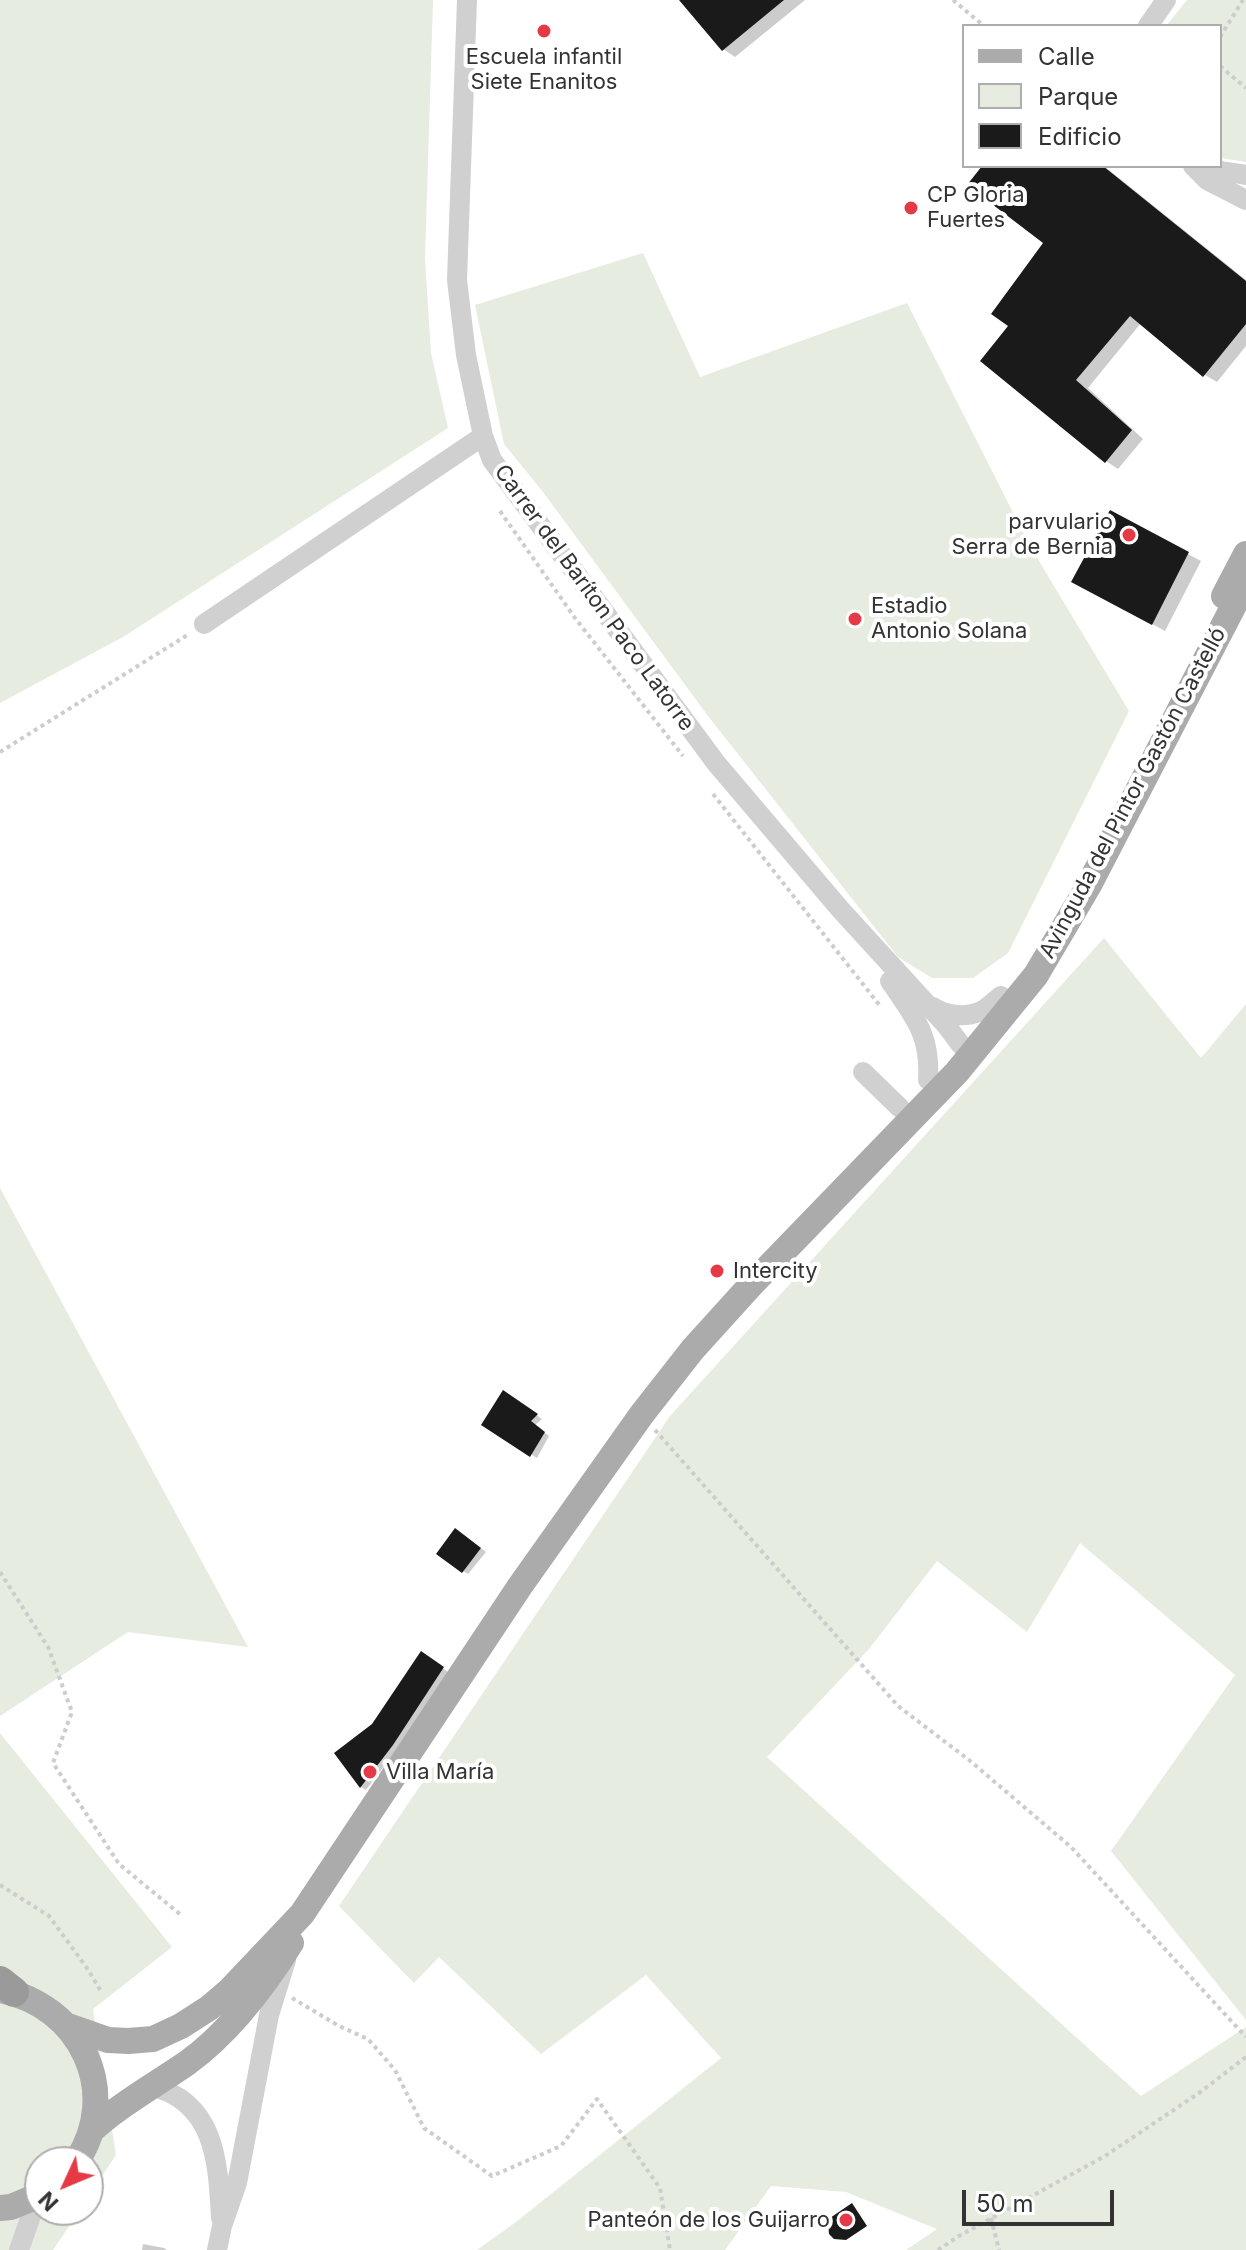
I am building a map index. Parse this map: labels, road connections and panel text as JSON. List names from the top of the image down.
{
  "streets": {
    "main road": ["Avinguda del Pintor Gastón Castelló"],
    "street": ["Carrer del Baríton Paco Latorre"]
  },
  "crossings": [
    ["Carrer del Baríton Paco Latorre", "Avinguda del Pintor Gastón Castelló"]
  ],
  "places": [
    "Escuela infantil Siete Enanitos",
    "CP Gloria Fuertes",
    "parvulario Serra de Bernia",
    "Estadio Antonio Solana",
    "Intercity",
    "Villa María",
    "Panteón de los Guijarro"
  ],
  "legend": ["Calle", "Parque", "Edificio"],
  "scale_bar": "50 m",
  "north": "bottom left"
}
